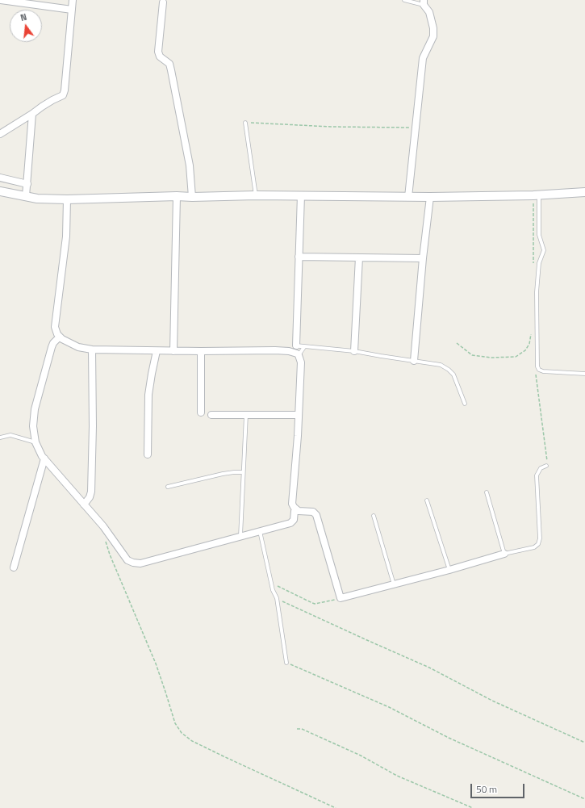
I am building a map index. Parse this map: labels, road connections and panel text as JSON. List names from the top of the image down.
{
  "scale_bar": "50 m",
  "north": "top"
}
